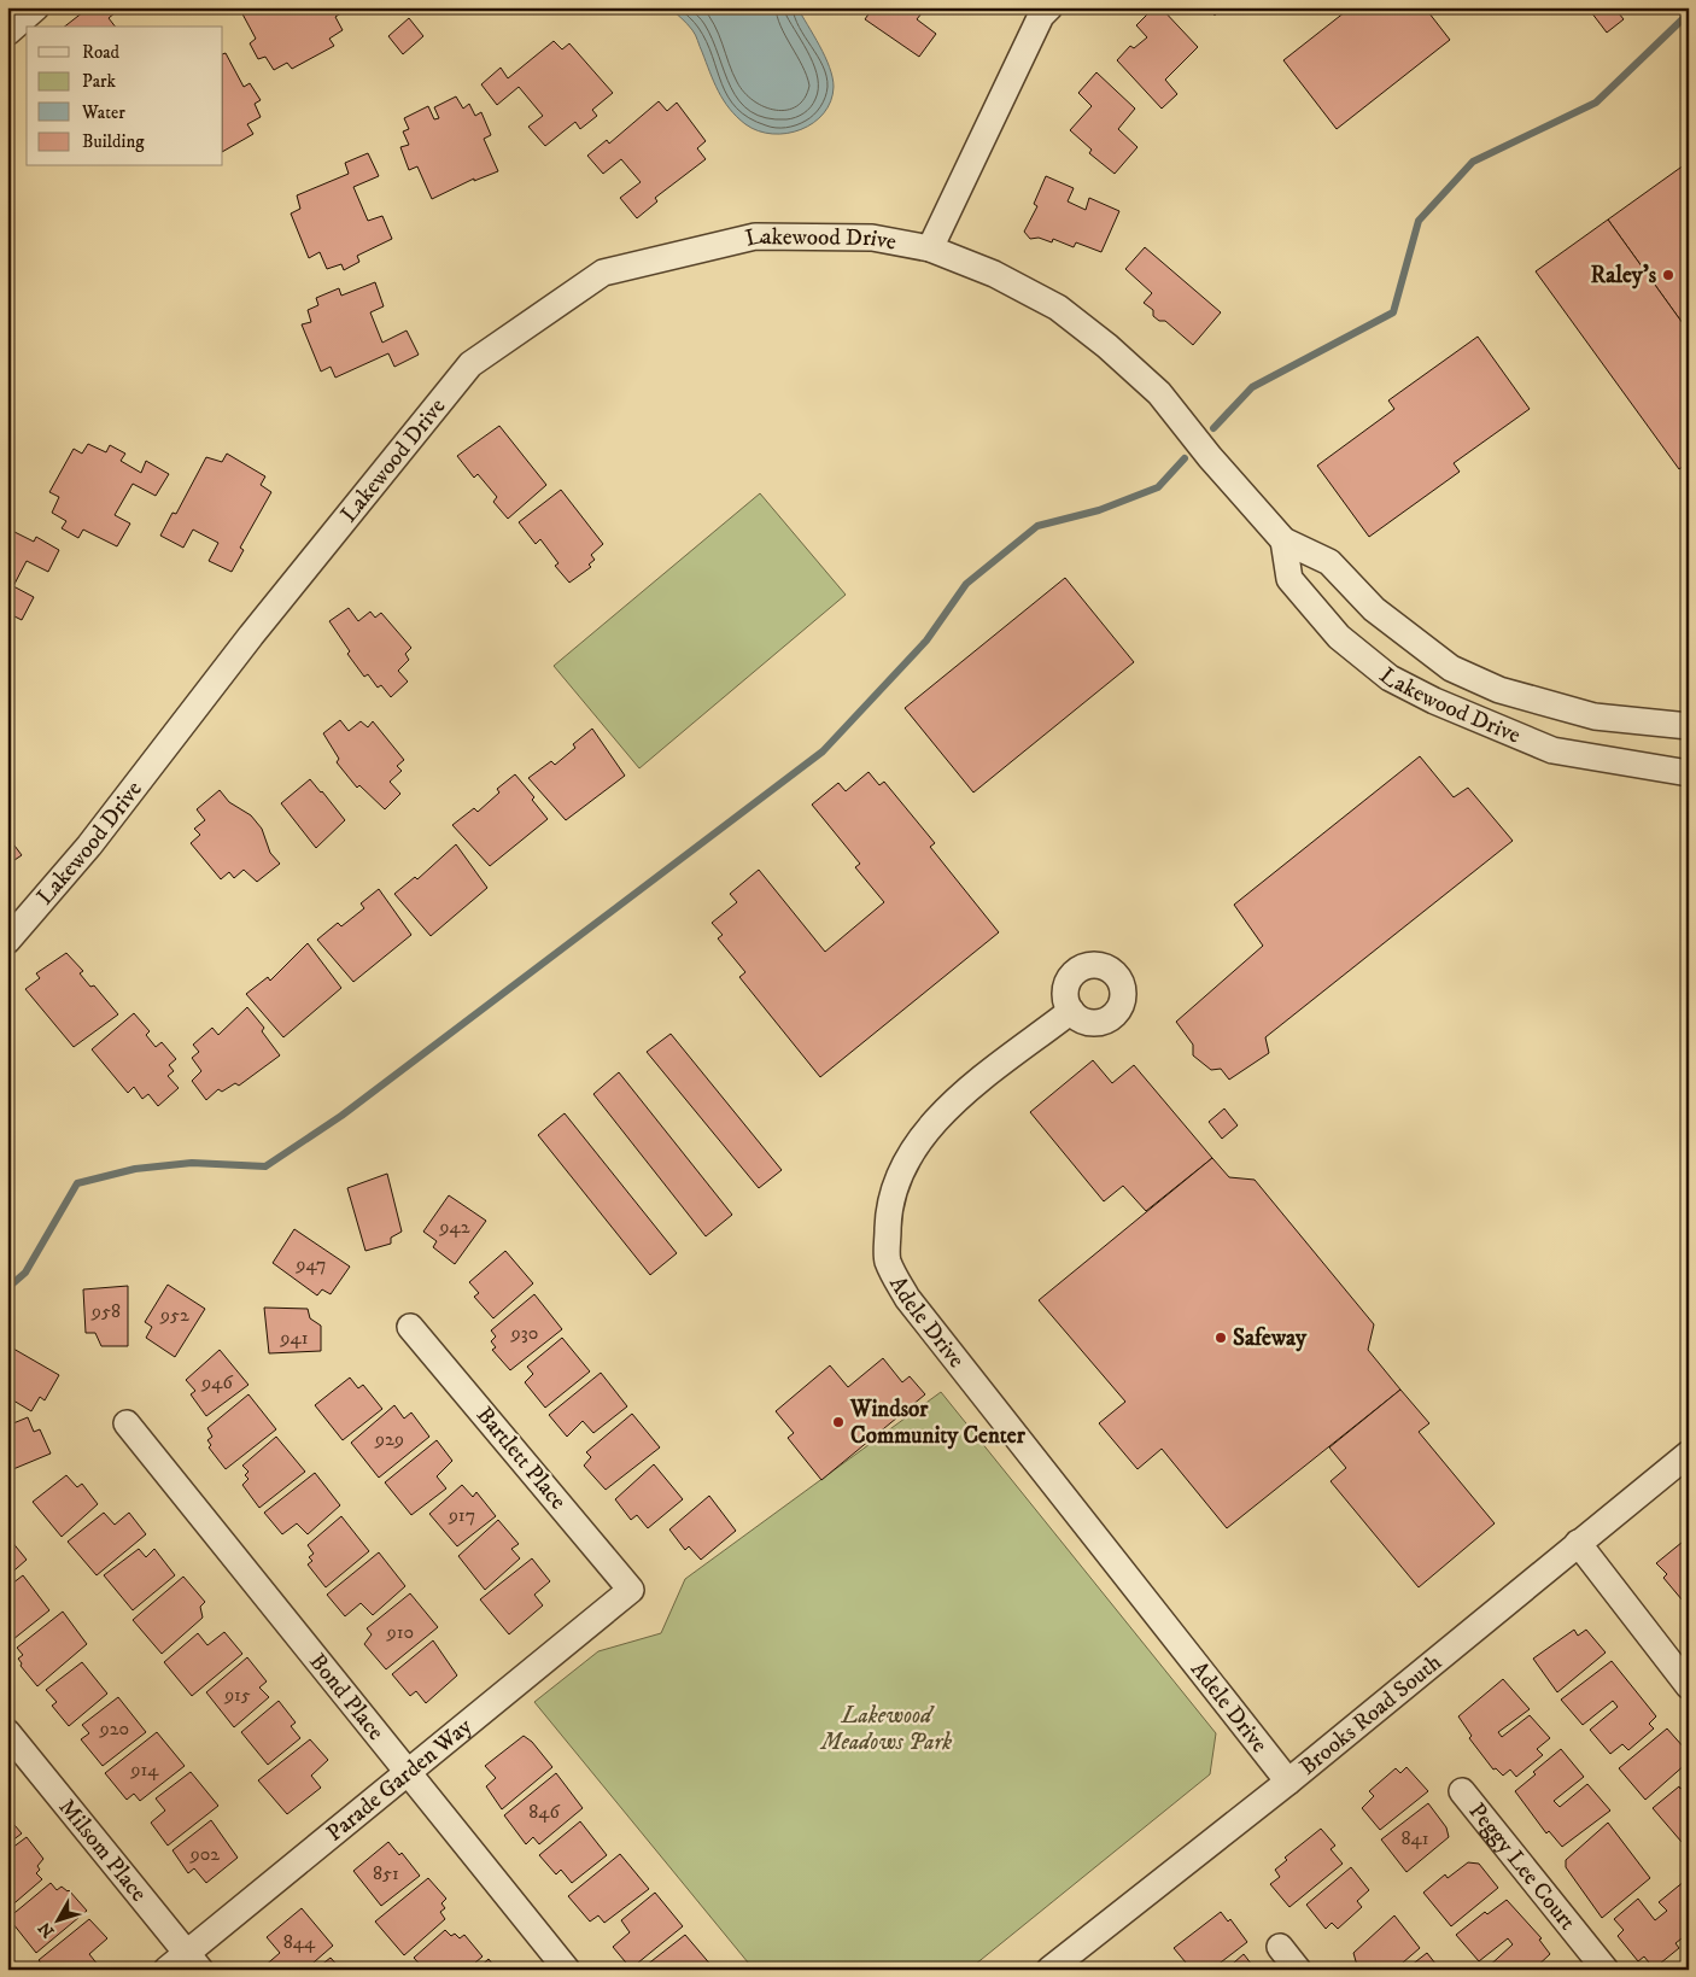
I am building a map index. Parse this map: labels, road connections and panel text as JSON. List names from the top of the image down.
{
  "streets": {
    "street": [
      "Lakewood Drive",
      "Adele Drive",
      "Bartlett Place",
      "Bond Place",
      "Brooks Road South",
      "Parade Garden Way",
      "Milsom Place",
      "Peggy Lee Court"
    ]
  },
  "crossings": [
    ["Adele Drive", "Brooks Road South"],
    ["Bartlett Place", "Parade Garden Way"],
    ["Bond Place", "Parade Garden Way"],
    ["Parade Garden Way", "Milsom Place"]
  ],
  "parks": ["Lakewood Meadows Park"],
  "places": ["Raley's", "Safeway", "Windsor Community Center"],
  "house_numbers": [
    "942",
    "947",
    "958",
    "952",
    "930",
    "941",
    "946",
    "929",
    "917",
    "910",
    "915",
    "920",
    "914",
    "846",
    "841",
    "902",
    "851",
    "844"
  ],
  "legend": [
    "Road",
    "Park",
    "Water",
    "Building"
  ],
  "north": "bottom left"
}
